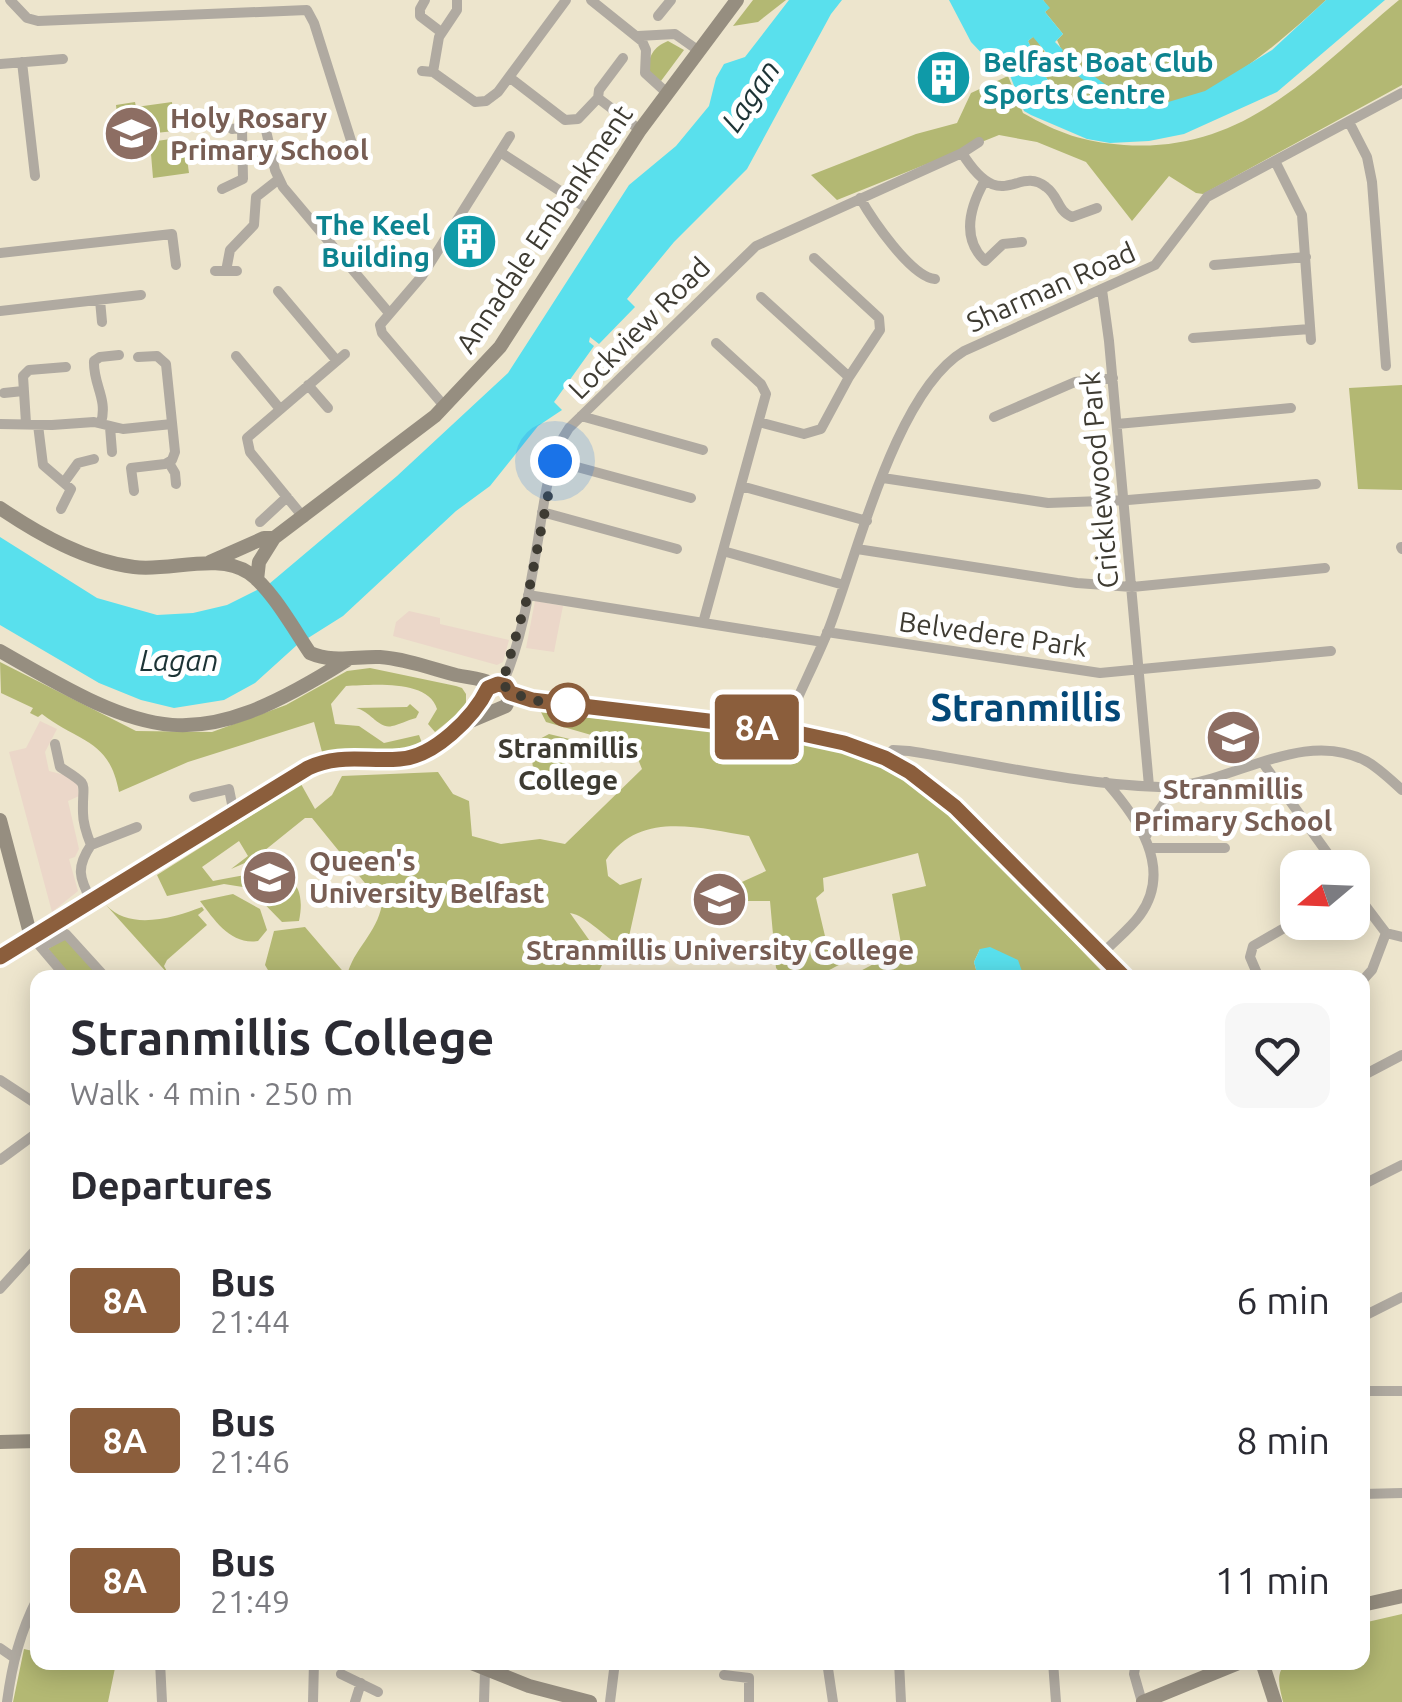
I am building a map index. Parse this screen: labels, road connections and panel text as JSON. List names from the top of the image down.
{
  "streets": {
    "street": [
      "Annadale Embankment",
      "Sharman Road",
      "Lockview Road",
      "Cricklewood Park",
      "Belvedere Park"
    ]
  },
  "crossings": [
    ["Sharman Road", "Cricklewood Park"],
    ["Sharman Road", "Belvedere Park"],
    ["Lockview Road", "Belvedere Park"],
    ["Cricklewood Park", "Belvedere Park"]
  ],
  "districts": ["Stranmillis"],
  "water": ["Lagan"],
  "places": {
    "building": ["Belfast Boat Club Sports Centre", "The Keel Building"],
    "school or university": [
      "Holy Rosary Primary School",
      "Stranmillis Primary School",
      "Queen's University Belfast",
      "Stranmillis University College"
    ],
    "other": ["Stranmillis College"]
  },
  "lines": ["bus line 8A"],
  "north": "left",
  "page": {
    "on_map": "8A",
    "heading": [
      ["Stranmillis College", "Walk · 4 min · 250 m"],
      "Departures"
    ],
    "list": [
      {
        "mark": "8A",
        "name": "Bus",
        "note": "21:44",
        "value": "6 min"
      },
      {
        "mark": "8A",
        "name": "Bus",
        "note": "21:46",
        "value": "8 min"
      },
      {
        "mark": "8A",
        "name": "Bus",
        "note": "21:49",
        "value": "11 min"
      }
    ]
  }
}
